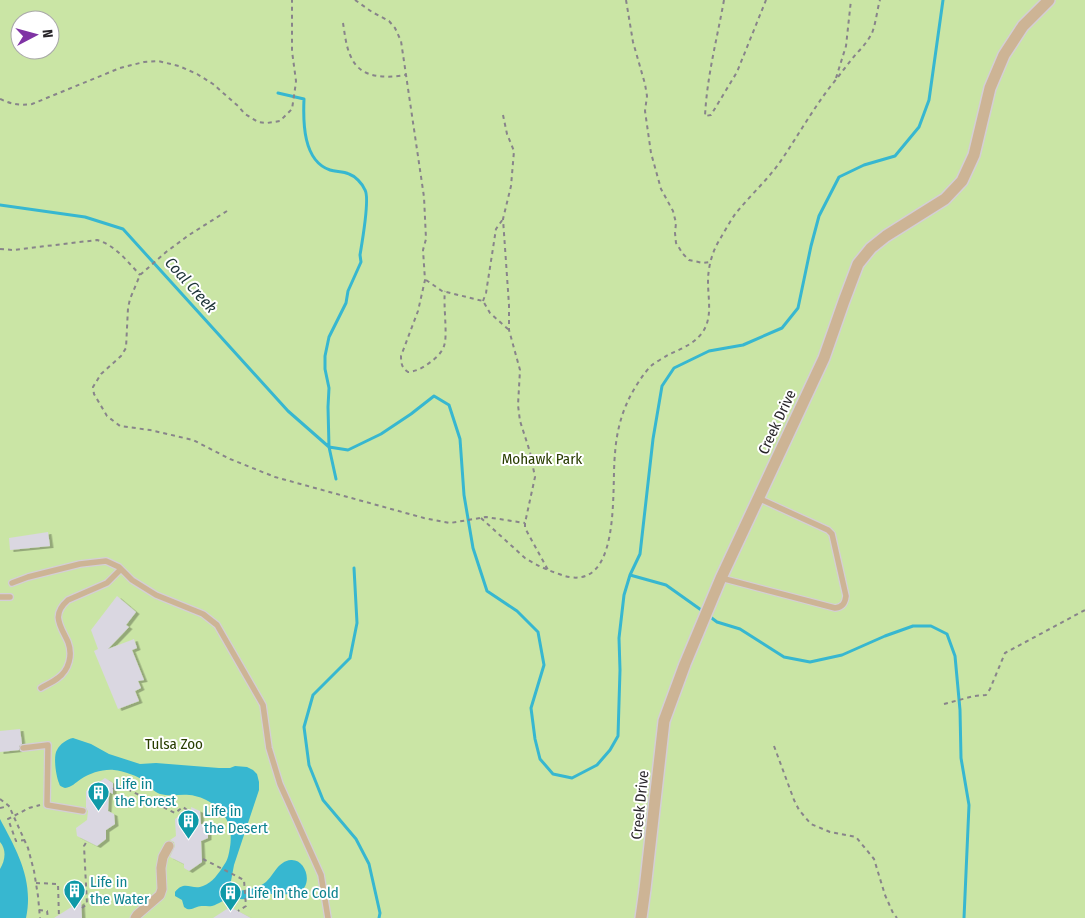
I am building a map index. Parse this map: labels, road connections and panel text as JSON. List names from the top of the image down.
{
  "streets": {
    "street": ["Creek Drive"]
  },
  "water": ["Coal Creek"],
  "parks": ["Mohawk Park", "Tulsa Zoo"],
  "places": {
    "building": [
      "Life in the Forest",
      "Life in the Desert",
      "Life in the Water",
      "Life in the Cold"
    ]
  },
  "north": "right"
}
